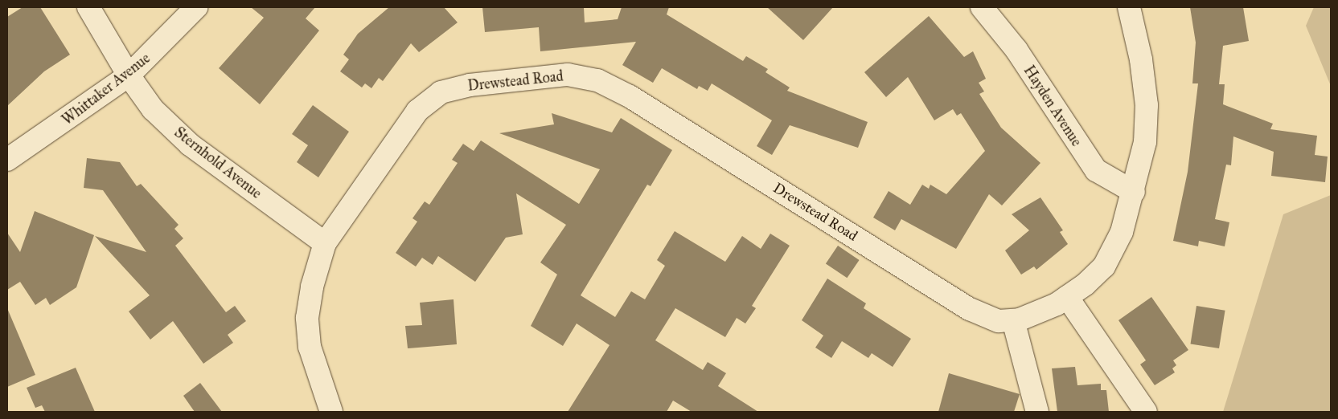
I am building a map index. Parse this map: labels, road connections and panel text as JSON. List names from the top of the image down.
{
  "streets": {
    "street": [
      "Drewstead Road",
      "Whittaker Avenue",
      "Hayden Avenue",
      "Sternhold Avenue"
    ]
  },
  "crossings": [
    ["Drewstead Road", "Hayden Avenue"],
    ["Drewstead Road", "Sternhold Avenue"],
    ["Whittaker Avenue", "Sternhold Avenue"]
  ]
}
